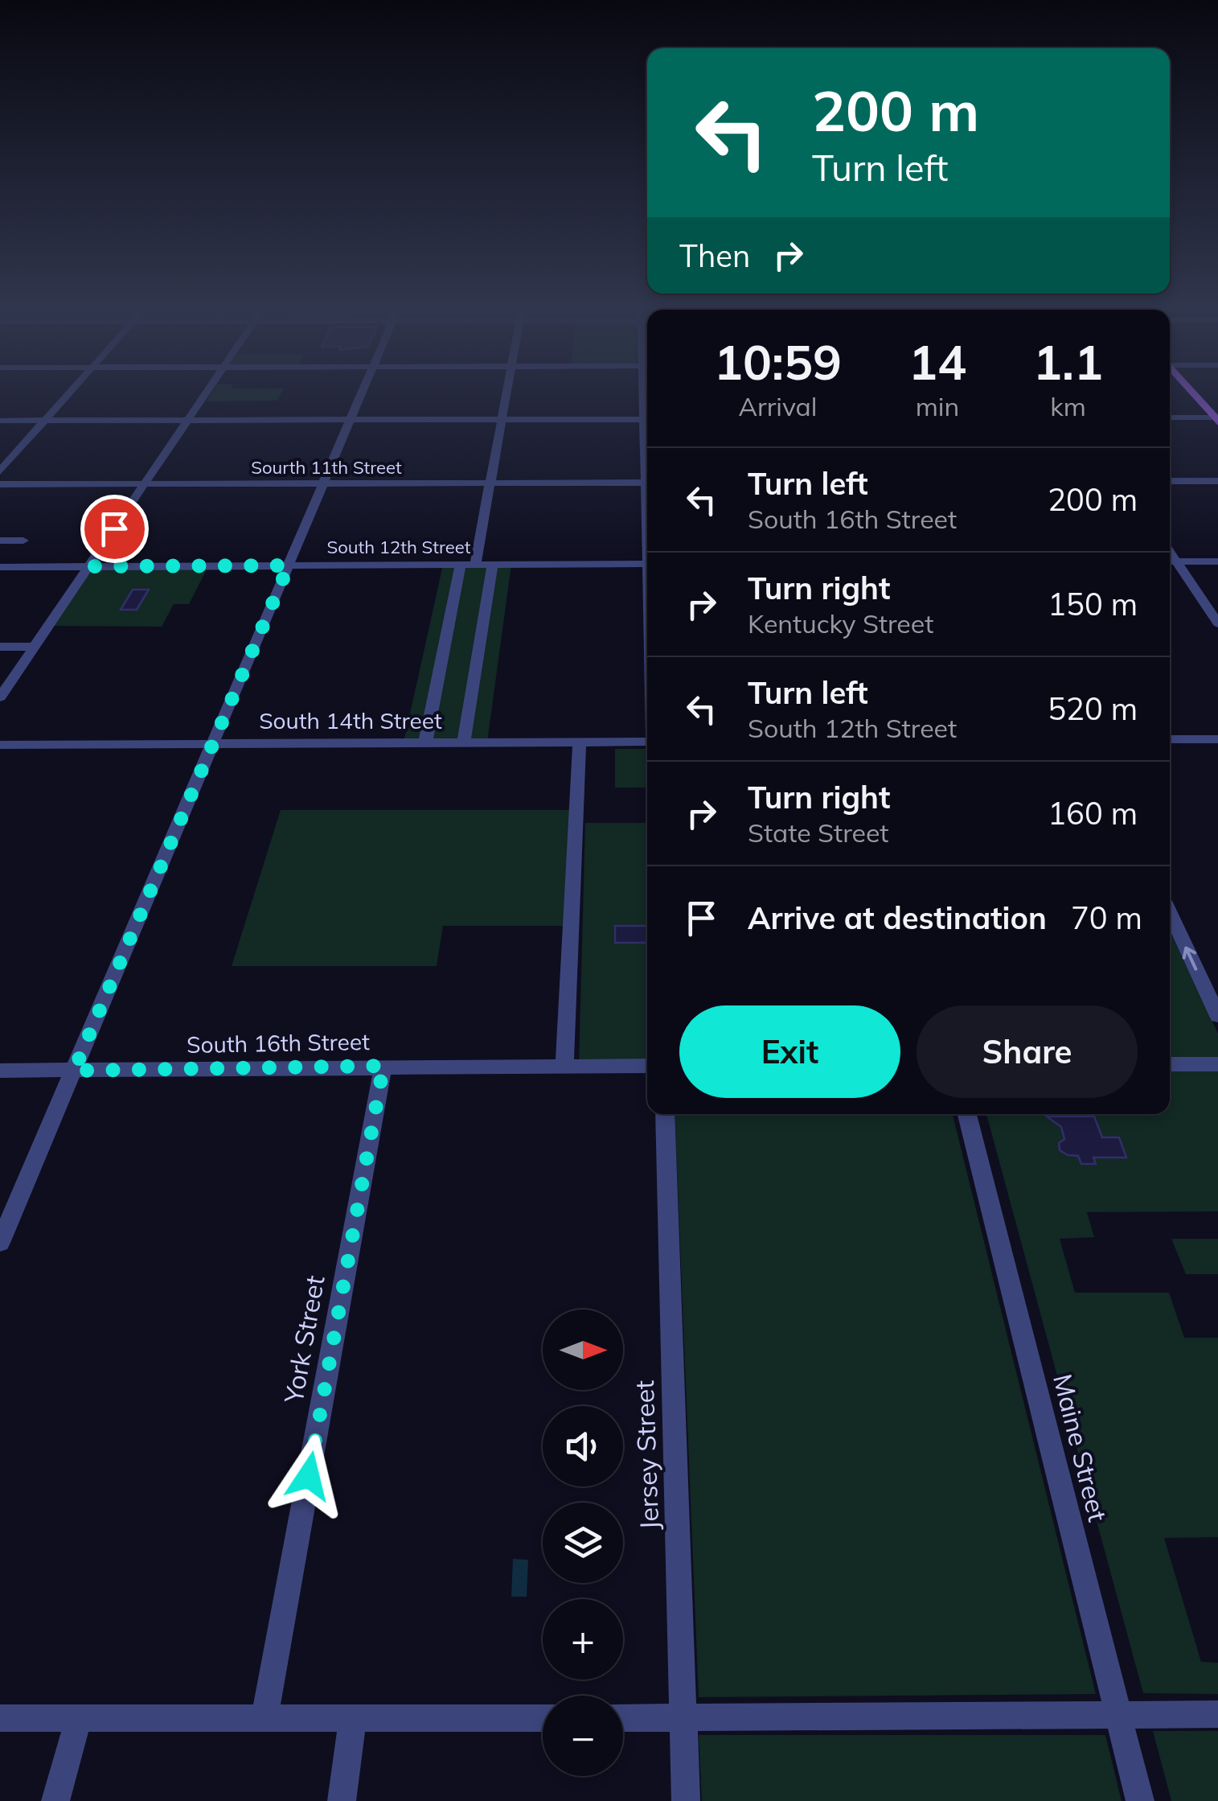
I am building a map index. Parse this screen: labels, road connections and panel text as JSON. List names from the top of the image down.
{
  "streets": {
    "street": [
      "Sourth 11th Street",
      "South 12th Street",
      "South 14th Street",
      "South 16th Street",
      "York Street",
      "Maine Street",
      "Jersey Street"
    ]
  },
  "crossings": [
    ["South 16th Street", "York Street"]
  ],
  "north": "right",
  "page": {
    "turn": ["200 m", "Turn left"],
    "then": "Then",
    "eta": [
      "10:59",
      "Arrival",
      "14",
      "min",
      "1.1",
      "km"
    ],
    "list": [
      {
        "name": "Turn left",
        "note": "South 16th Street",
        "value": "200 m"
      },
      {
        "name": "Turn right",
        "note": "Kentucky Street",
        "value": "150 m"
      },
      {
        "name": "Turn left",
        "note": "South 12th Street",
        "value": "520 m"
      },
      {
        "name": "Turn right",
        "note": "State Street",
        "value": "160 m"
      },
      {
        "name": "Arrive at destination",
        "value": "70 m"
      }
    ],
    "buttons": ["Exit", "Share"],
    "map_buttons": ["+", "−"]
  }
}
